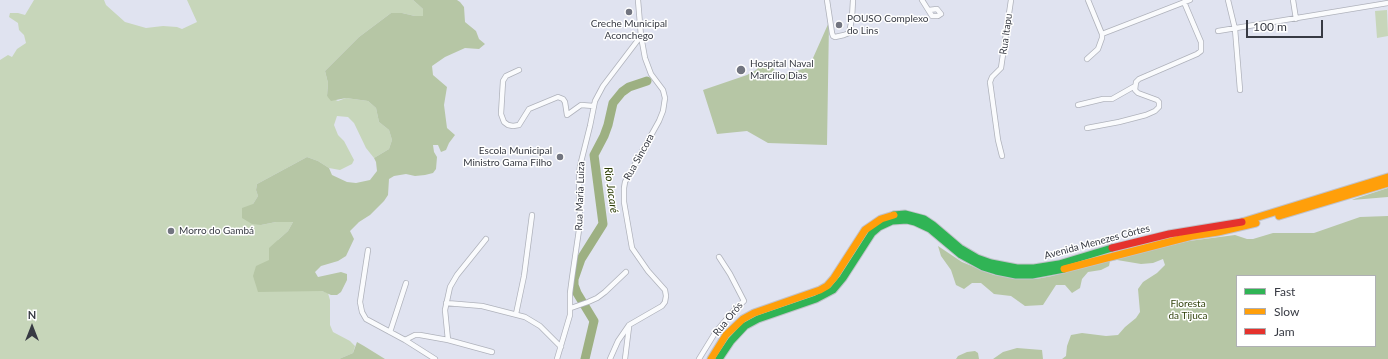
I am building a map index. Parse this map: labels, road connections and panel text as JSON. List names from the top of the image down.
{
  "streets": {
    "main road": ["Avenida Menezes Côrtes"],
    "street": [
      "Rua Itapu",
      "Rua Sincora",
      "Rua Maria Luiza",
      "Rua Orós"
    ]
  },
  "crossings": [
    ["Rua Sincora", "Rua Maria Luiza"]
  ],
  "water": ["Rio Jacaré"],
  "parks": ["Floresta da Tijuca"],
  "places": [
    "Creche Municipal Aconchego",
    "POUSO Complexo do Lins",
    "Hospital Naval Marcílio Dias",
    "Escola Municipal Ministro Gama Filho",
    "Morro do Gambá"
  ],
  "legend": ["Fast", "Slow", "Jam"],
  "scale_bar": "100 m",
  "north": "top"
}
